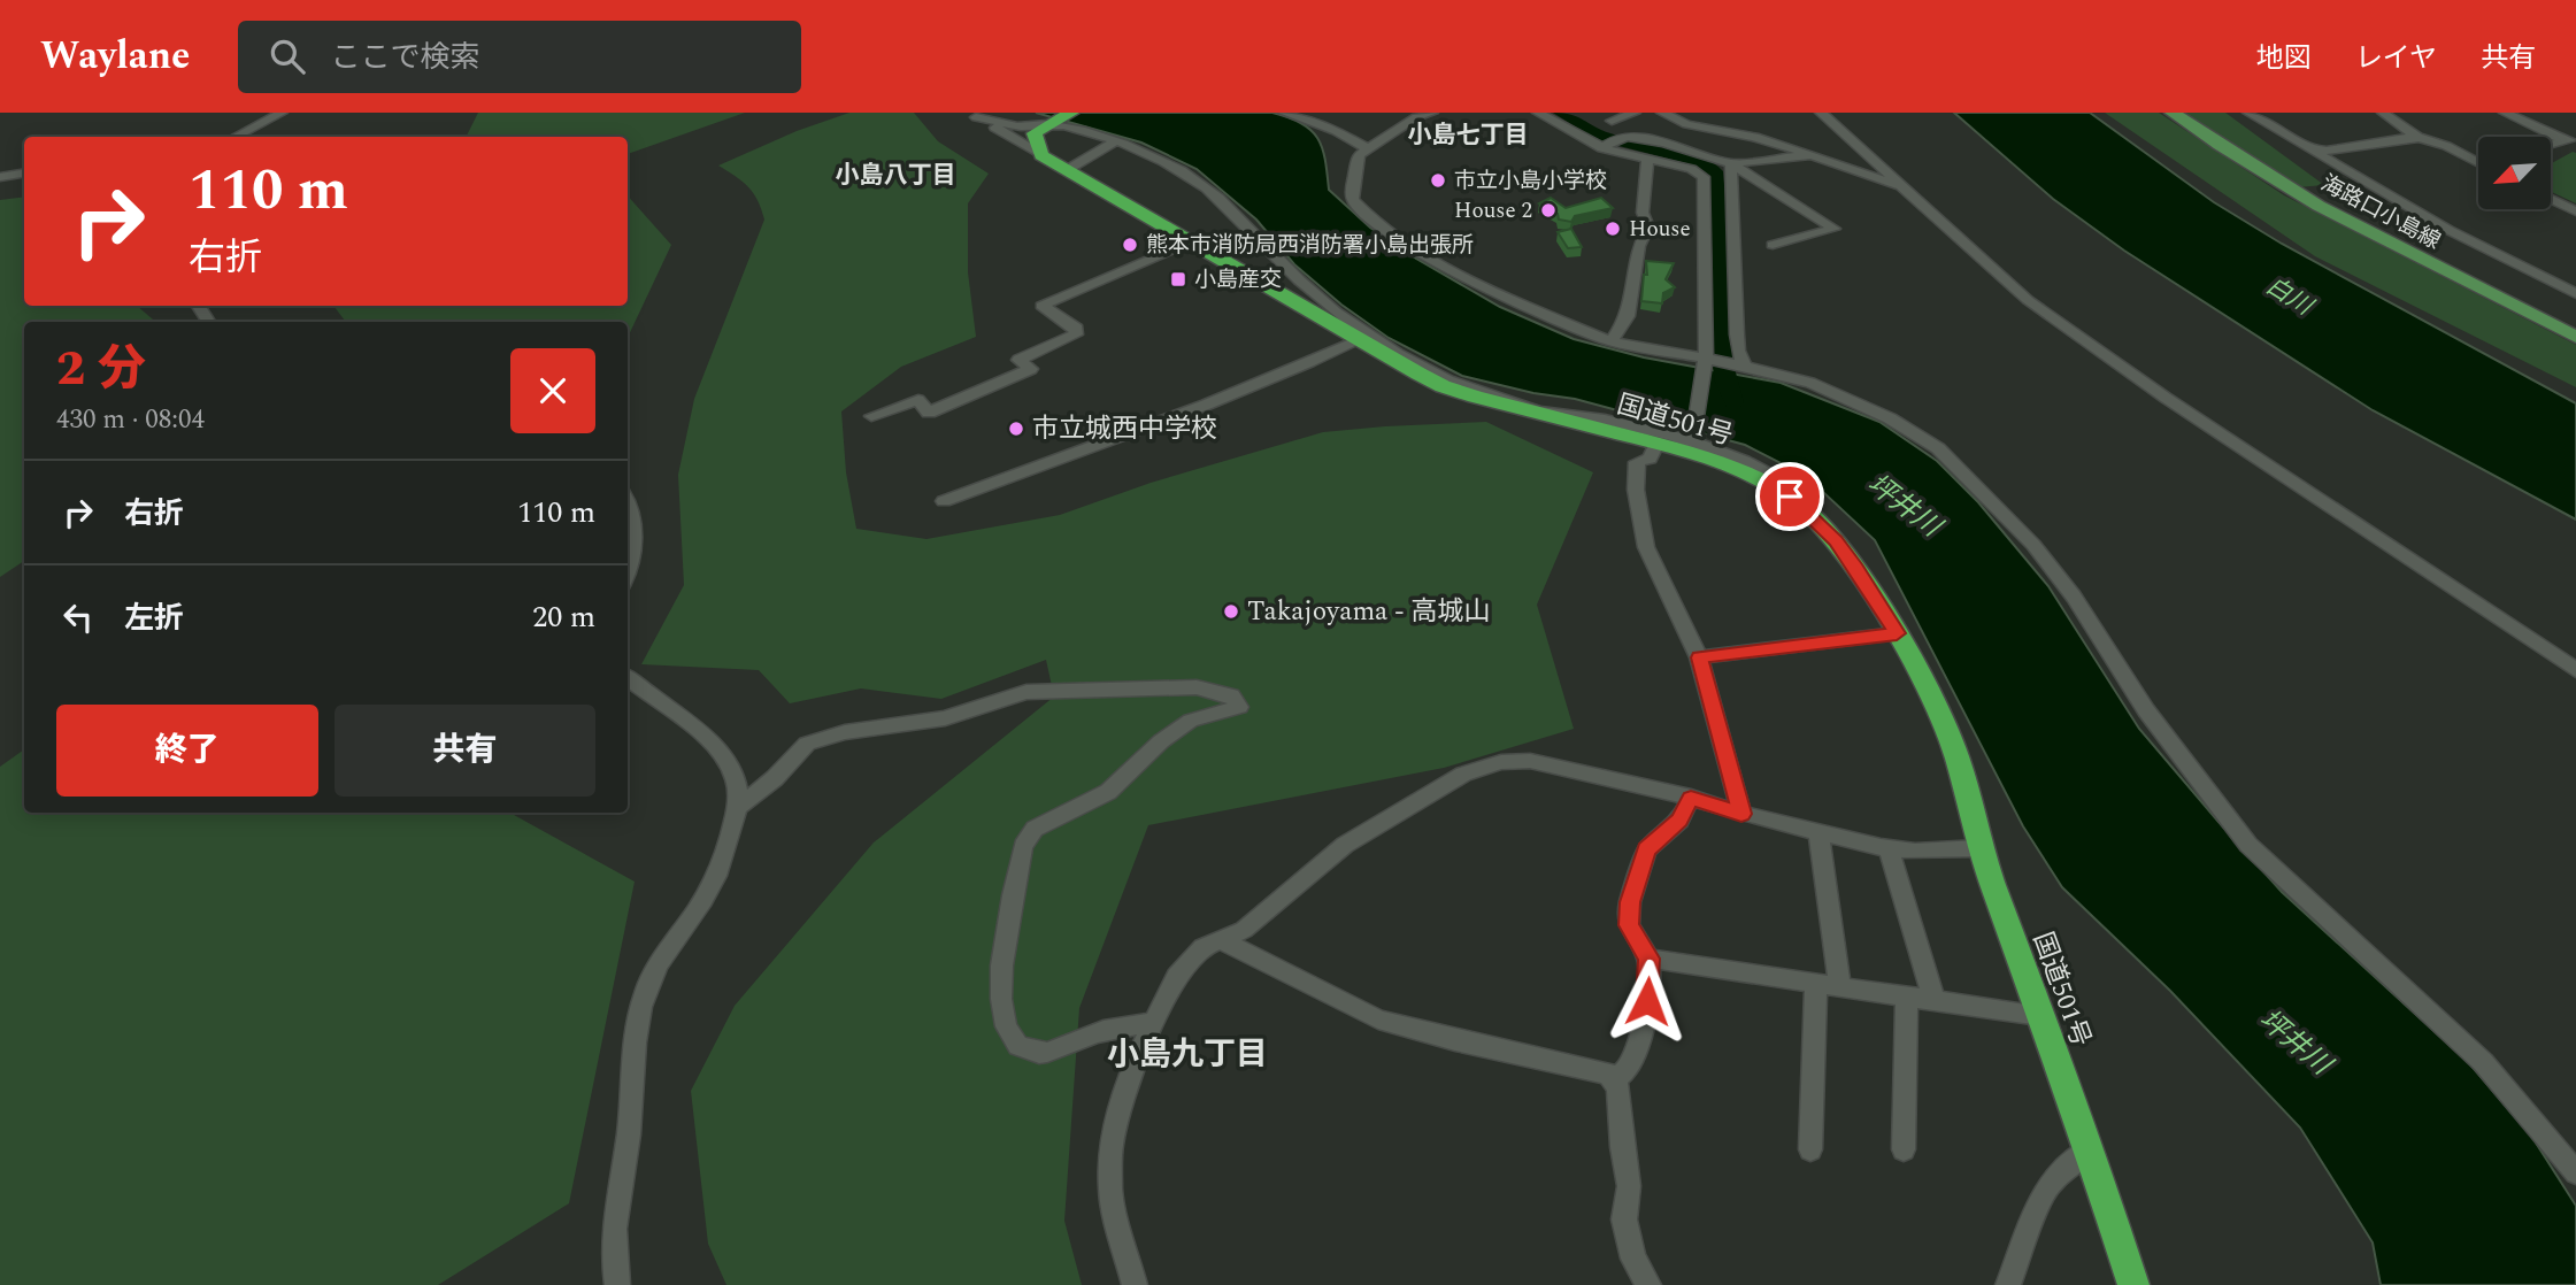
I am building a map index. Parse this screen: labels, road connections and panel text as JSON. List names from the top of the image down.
{
  "streets": {
    "highway": ["国道501号"],
    "main road": ["海路口小島線"]
  },
  "districts": ["小島七丁目", "小島八丁目", "小島九丁目"],
  "water": ["白川", "坪井川"],
  "places": {
    "other": [
      "市立小島小学校",
      "House 2",
      "House",
      "熊本市消防局西消防署小島出張所",
      "市立城西中学校",
      "Takajoyama - 高城山"
    ],
    "transit": ["小島産交"]
  },
  "north": "bottom left",
  "page": {
    "header": "Waylane",
    "search": "ここで検索",
    "nav": ["地図", "レイヤ", "共有"],
    "turn": ["110 m", "右折"],
    "heading": ["2 分", "430 m · 08:04"],
    "list": [
      {
        "name": "右折",
        "value": "110 m"
      },
      {
        "name": "左折",
        "value": "20 m"
      }
    ],
    "buttons": ["終了", "共有"]
  }
}
